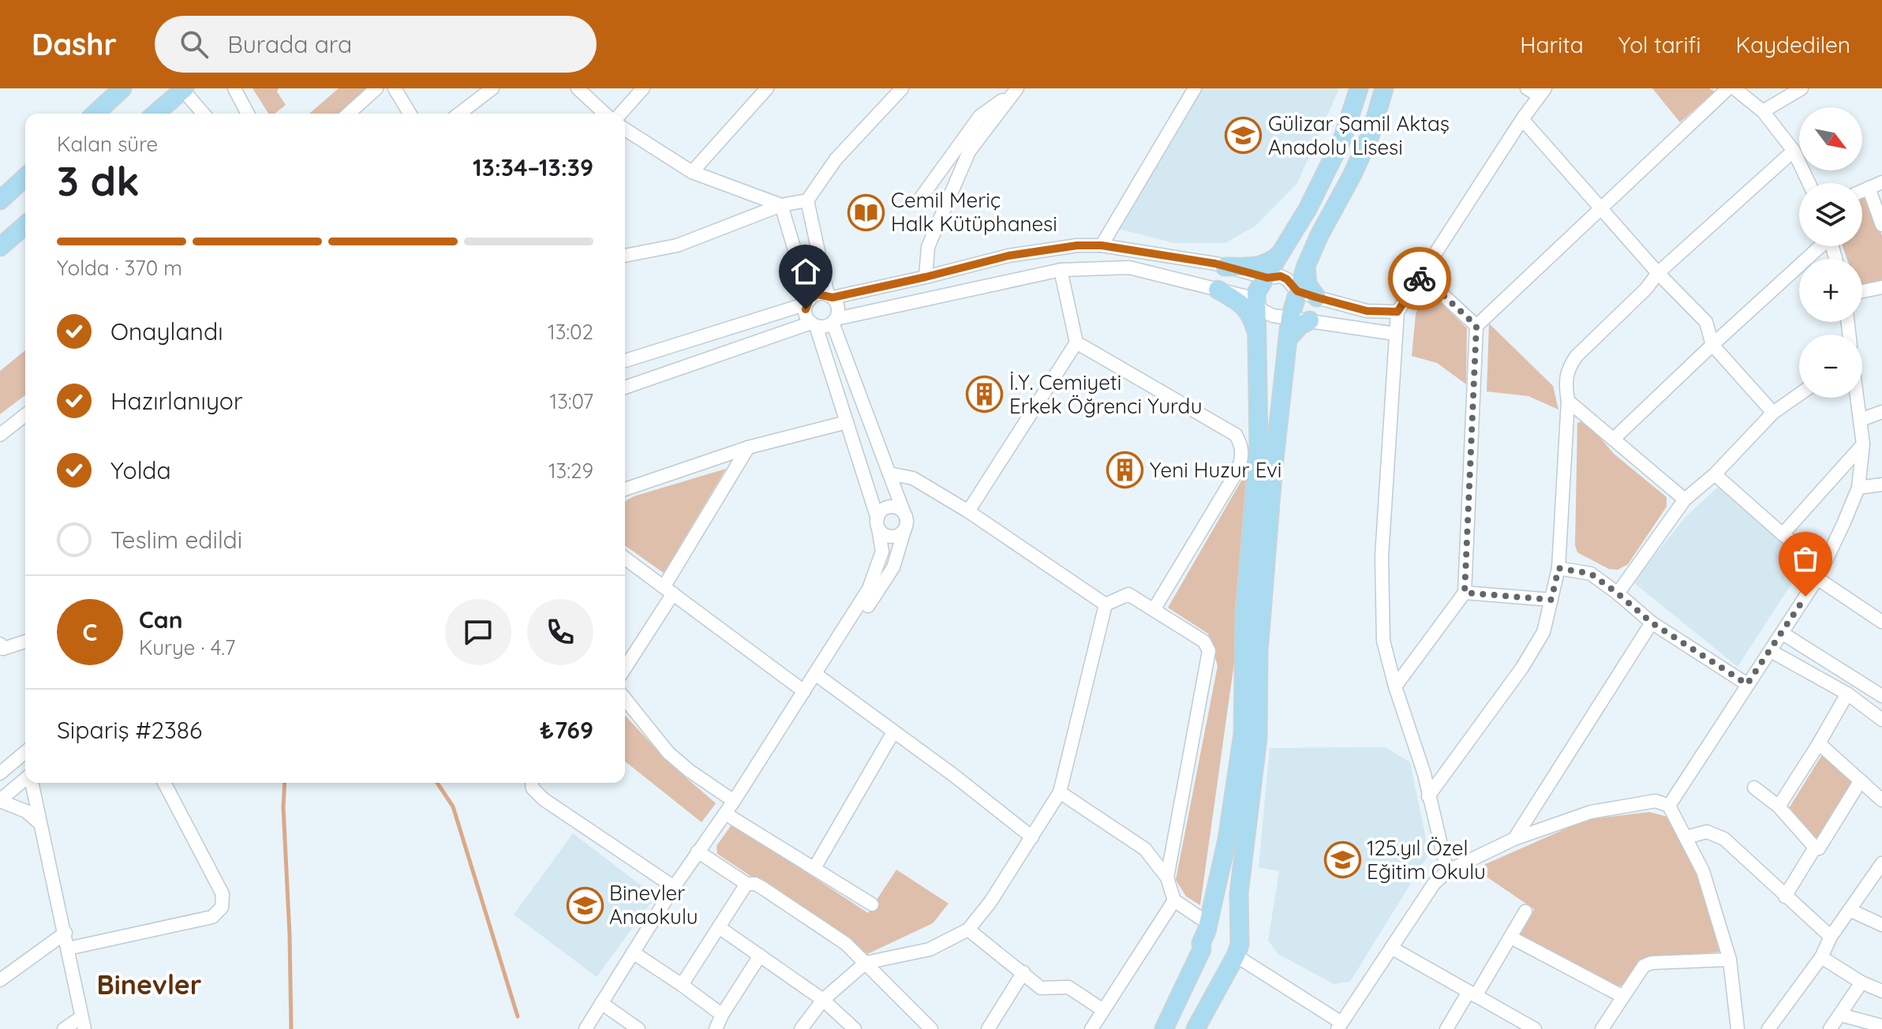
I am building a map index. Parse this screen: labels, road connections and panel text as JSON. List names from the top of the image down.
{
  "districts": ["Binevler"],
  "places": {
    "school or university": ["Gülizar Şamil Aktaş Anadolu Lisesi", "125.yıl Özel Eğitim Okulu", "Binevler Anaokulu"],
    "library": ["Cemil Meriç Halk Kütüphanesi"],
    "building": ["İ.Y. Cemiyeti Erkek Öğrenci Yurdu", "Yeni Huzur Evi"]
  },
  "north": "bottom right",
  "page": {
    "header": "Dashr",
    "search": "Burada ara",
    "nav": ["Harita", "Yol tarifi", "Kaydedilen"],
    "map_buttons": ["+", "−"],
    "heading": ["3 dk", "Kalan süre", "13:34–13:39"],
    "panel": [
      "Can",
      "Kurye · 4.7",
      "Sipariş #2386",
      "₺769"
    ],
    "bar": "Yolda · 370 m",
    "list": [
      ["Onaylandı", "13:02"],
      ["Hazırlanıyor", "13:07"],
      ["Yolda", "13:29"],
      "Teslim edildi"
    ],
    "round": "C"
  }
}
